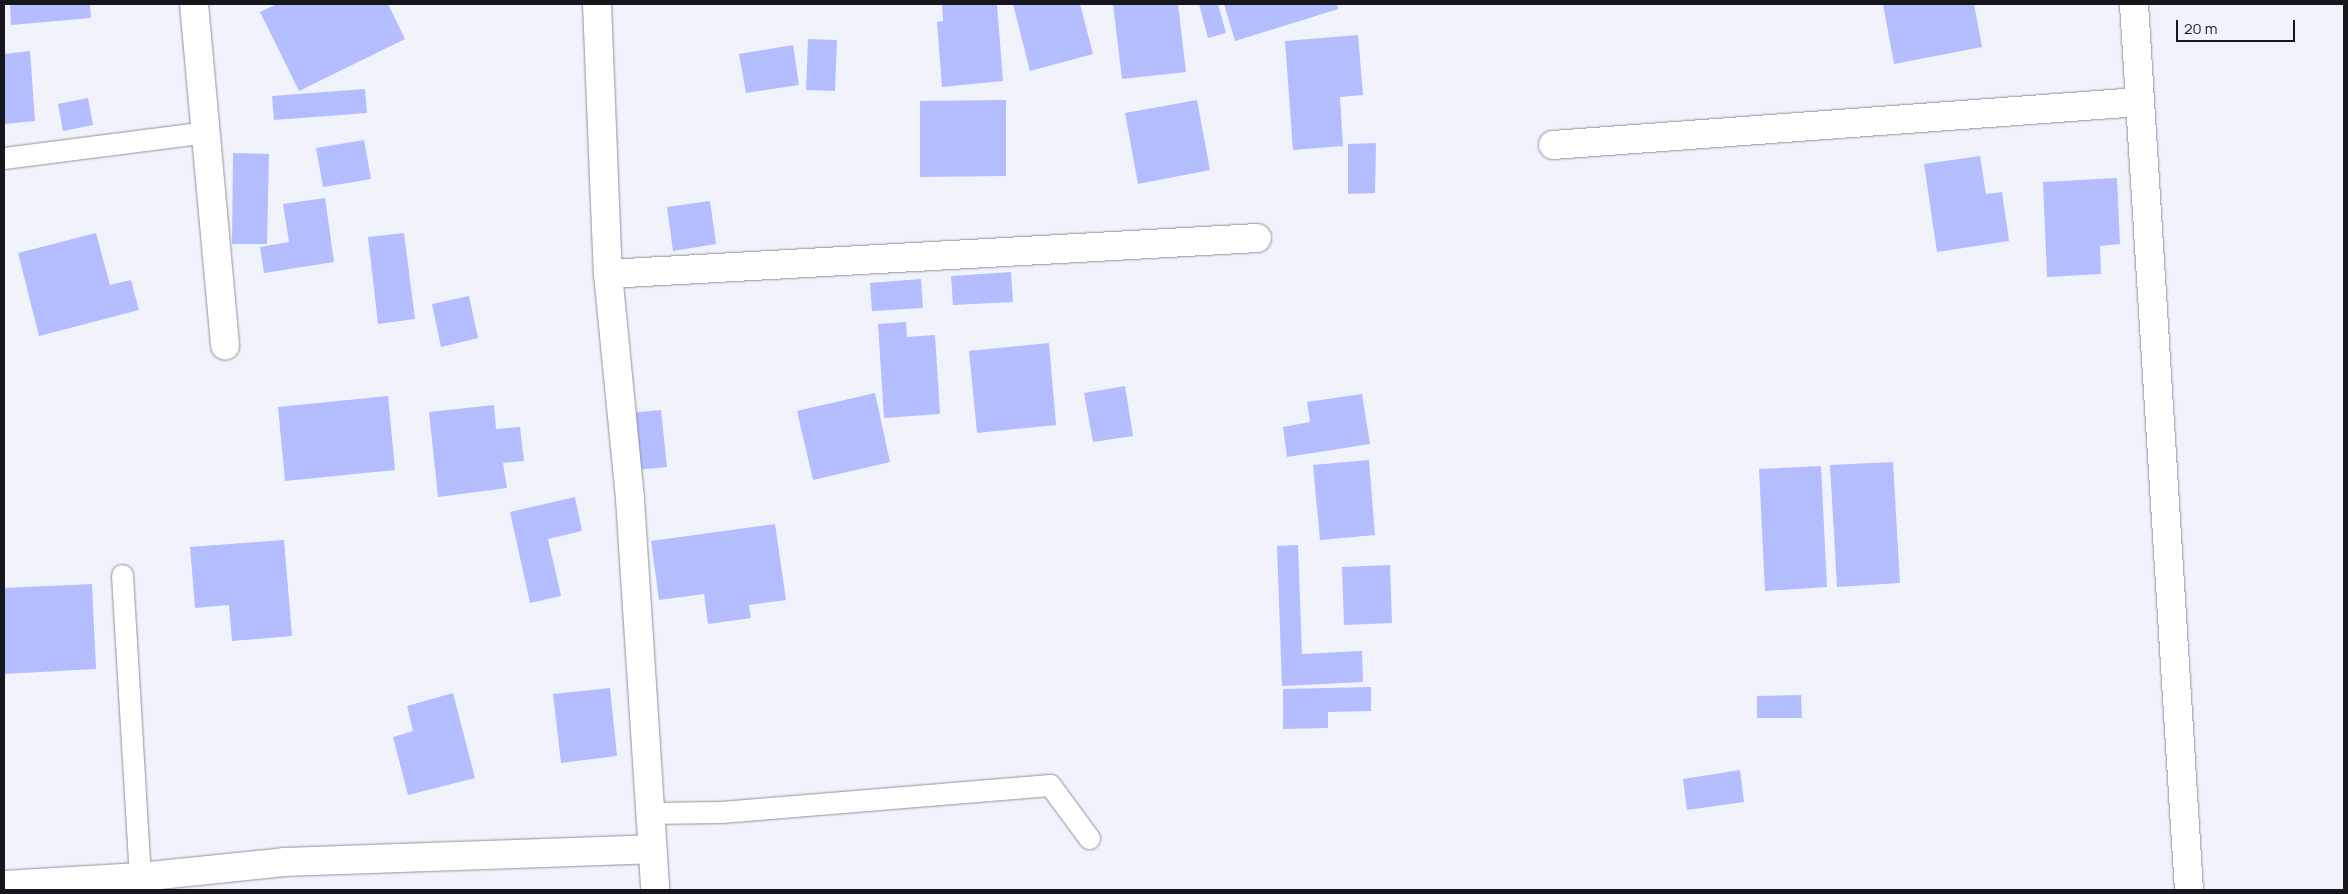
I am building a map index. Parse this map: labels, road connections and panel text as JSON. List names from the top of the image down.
{
  "scale_bar": "20 m"
}
